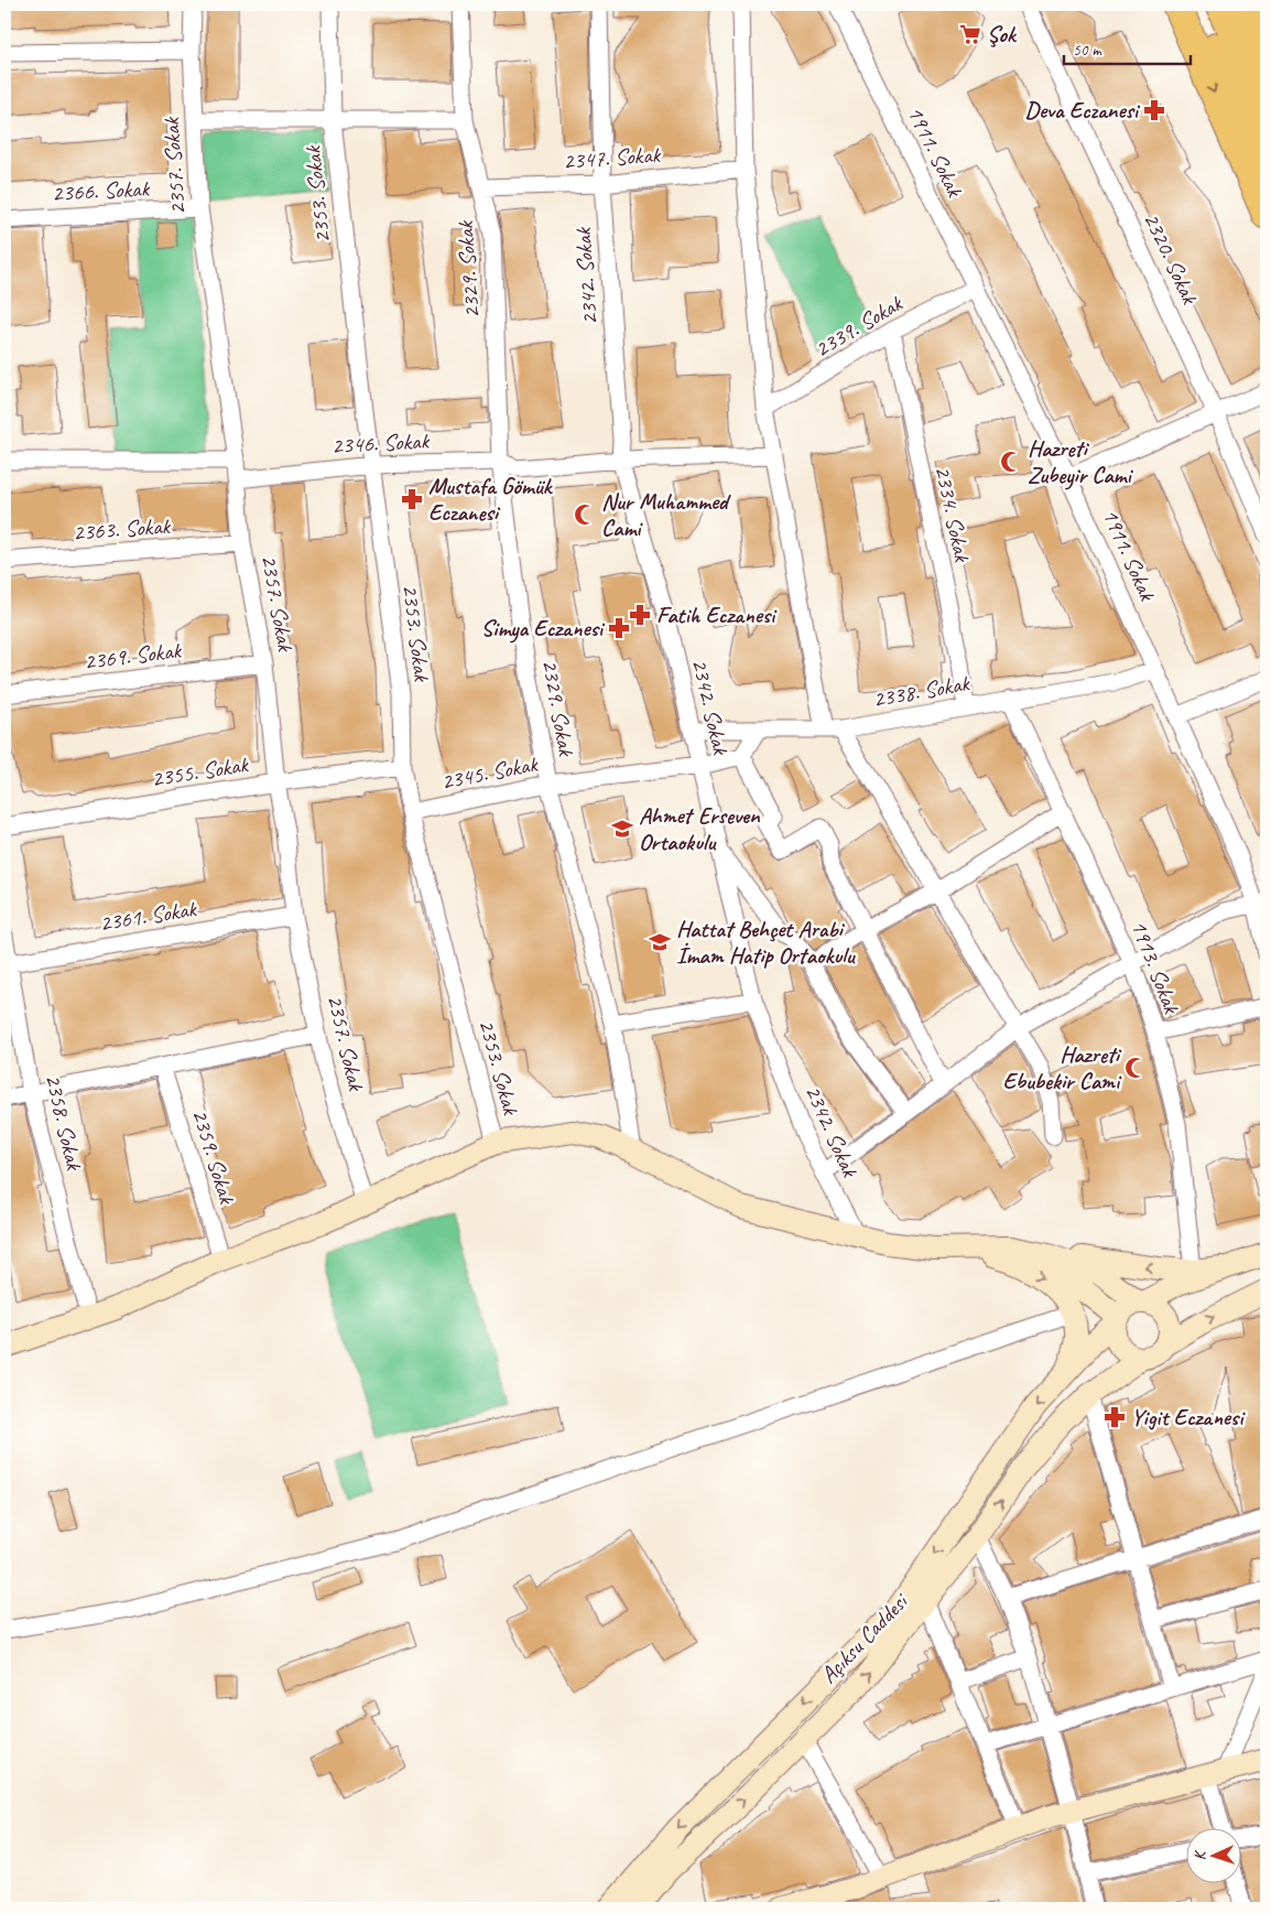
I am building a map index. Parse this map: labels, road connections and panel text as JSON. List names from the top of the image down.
{
  "streets": {
    "street": [
      "1911. Sokak",
      "2347. Sokak",
      "2357. Sokak",
      "2366. Sokak",
      "2353. Sokak",
      "2320. Sokak",
      "2329. Sokak",
      "2342. Sokak",
      "2339. Sokak",
      "2346. Sokak",
      "2334. Sokak",
      "2363. Sokak",
      "2369. Sokak",
      "2338. Sokak",
      "2355. Sokak",
      "2345. Sokak",
      "2361. Sokak",
      "1913. Sokak",
      "2358. Sokak",
      "2359. Sokak",
      "Açıksu Caddesi"
    ]
  },
  "crossings": [
    ["1911. Sokak", "2339. Sokak"],
    ["1911. Sokak", "2338. Sokak"],
    ["2347. Sokak", "2329. Sokak"],
    ["2347. Sokak", "2342. Sokak"],
    ["2357. Sokak", "2366. Sokak"],
    ["2357. Sokak", "2346. Sokak"],
    ["2357. Sokak", "2363. Sokak"],
    ["2357. Sokak", "2369. Sokak"],
    ["2357. Sokak", "2355. Sokak"],
    ["2357. Sokak", "2361. Sokak"],
    ["2353. Sokak", "2346. Sokak"],
    ["2353. Sokak", "2355. Sokak"],
    ["2353. Sokak", "2345. Sokak"],
    ["2329. Sokak", "2346. Sokak"],
    ["2329. Sokak", "2345. Sokak"],
    ["2342. Sokak", "2346. Sokak"],
    ["2342. Sokak", "2338. Sokak"],
    ["2342. Sokak", "2345. Sokak"],
    ["2339. Sokak", "2334. Sokak"],
    ["2334. Sokak", "2338. Sokak"],
    ["2338. Sokak", "1913. Sokak"],
    ["2361. Sokak", "2358. Sokak"]
  ],
  "places": {
    "supermarket": ["Şok"],
    "pharmacy": [
      "Deva Eczanesi",
      "Mustafa Gömük Eczanesi",
      "Fatih Eczanesi",
      "Simya Eczanesi",
      "Yigit Eczanesi"
    ],
    "mosque": ["Hazreti Zubeyir Cami", "Nur Muhammed Cami", "Hazreti Ebubekir Cami"],
    "school or university": ["Ahmet Erseven Ortaokulu", "Hattat Behçet Arabi İmam Hatip Ortaokulu"]
  },
  "scale_bar": "50 m",
  "north": "left"
}
